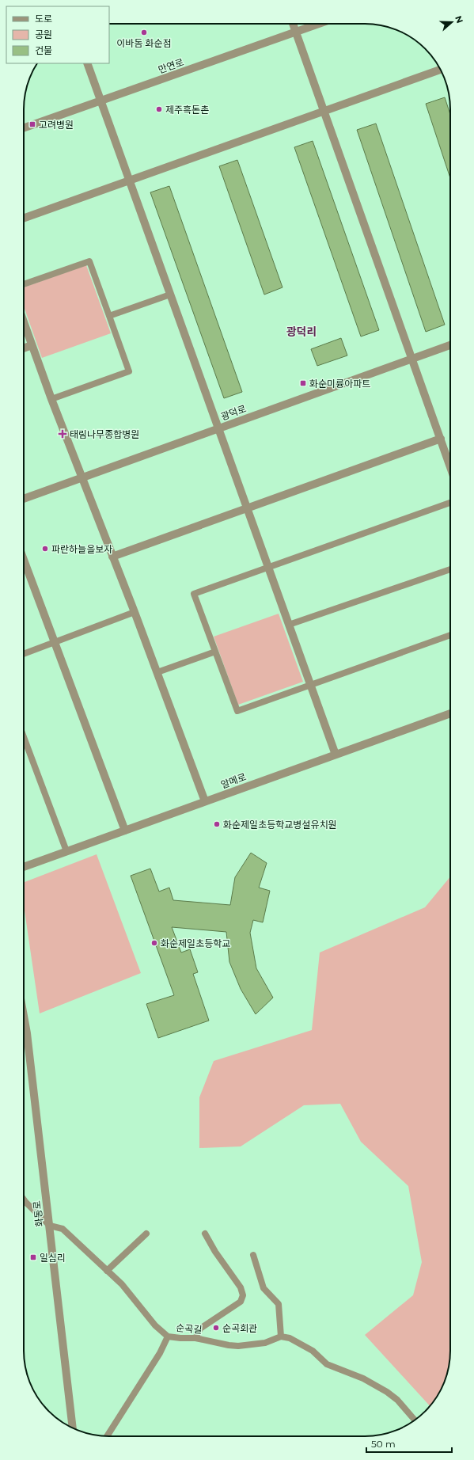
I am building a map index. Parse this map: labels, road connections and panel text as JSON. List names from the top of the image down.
{
  "streets": {
    "street": [
      "만연로",
      "광덕로",
      "알메로",
      "화동로"
    ],
    "lane": ["순곡길"]
  },
  "crossings": [
    ["화동로", "순곡길"]
  ],
  "districts": ["광덕리"],
  "places": {
    "other": [
      "이바돔 화순점",
      "제주흑돈촌",
      "파란하늘을보자",
      "화순제일초등학교병설유치원",
      "화순제일초등학교",
      "순곡회관"
    ],
    "transit": ["고려병원", "화순미륭아파트", "일심리"],
    "health": ["태림나무종합병원"]
  },
  "legend": ["도로", "공원", "건물"],
  "scale_bar": "50 m",
  "north": "right"
}
